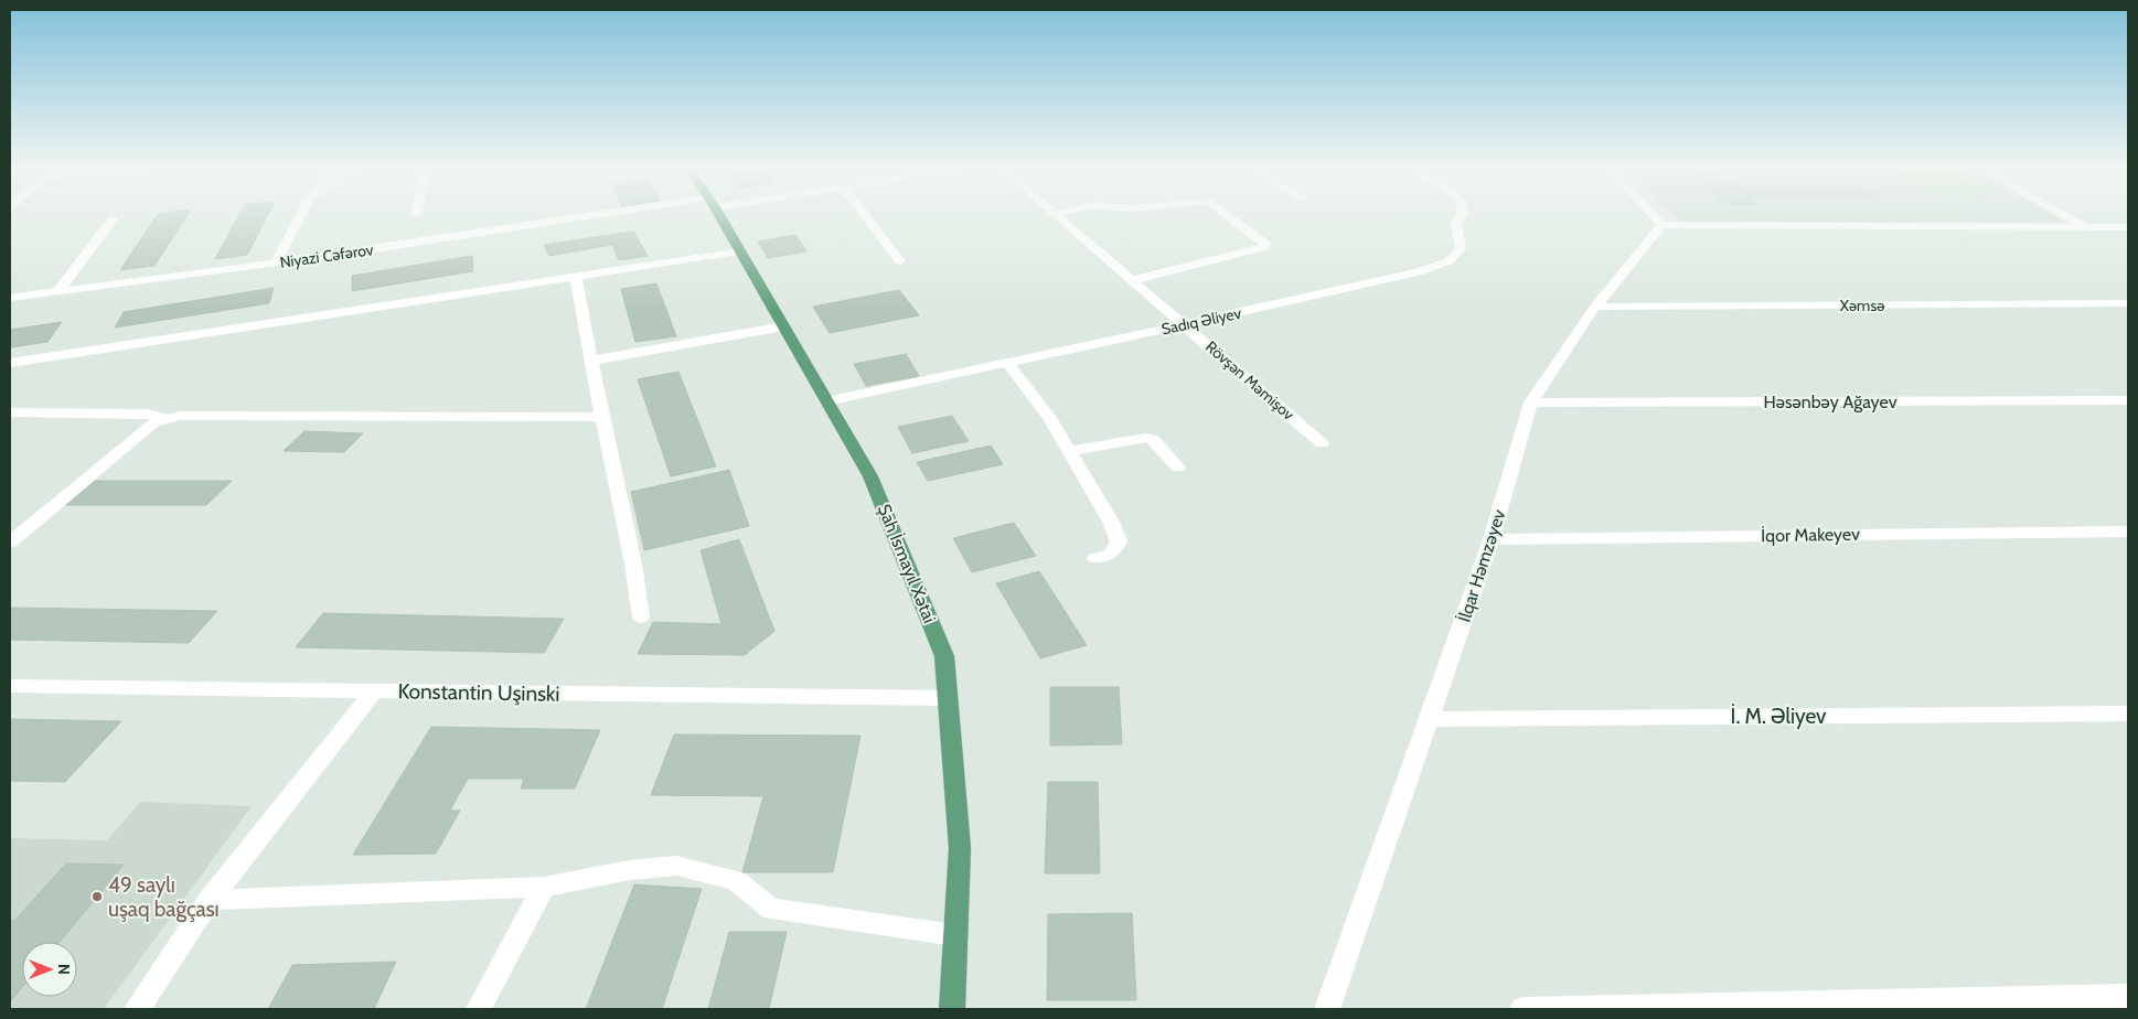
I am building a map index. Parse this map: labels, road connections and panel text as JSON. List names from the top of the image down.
{
  "streets": {
    "main road": ["Şah İsmayıl Xətai"],
    "street": [
      "Niyazi Cəfərov",
      "Xəmsə",
      "Sadıq Əliyev",
      "Rövşən Məmişov",
      "Həsənbəy Ağayev",
      "İqor Makeyev",
      "İlqar Həmzəyev",
      "Konstantin Uşinski",
      "İ. M. Əliyev"
    ]
  },
  "crossings": [
    ["Xəmsə", "İlqar Həmzəyev"],
    ["Sadıq Əliyev", "Rövşən Məmişov"],
    ["Sadıq Əliyev", "Şah İsmayıl Xətai"],
    ["Həsənbəy Ağayev", "İlqar Həmzəyev"],
    ["İqor Makeyev", "İlqar Həmzəyev"],
    ["Şah İsmayıl Xətai", "Konstantin Uşinski"],
    ["İlqar Həmzəyev", "İ. M. Əliyev"]
  ],
  "places": ["49 saylı uşaq bağçası"],
  "north": "right"
}
